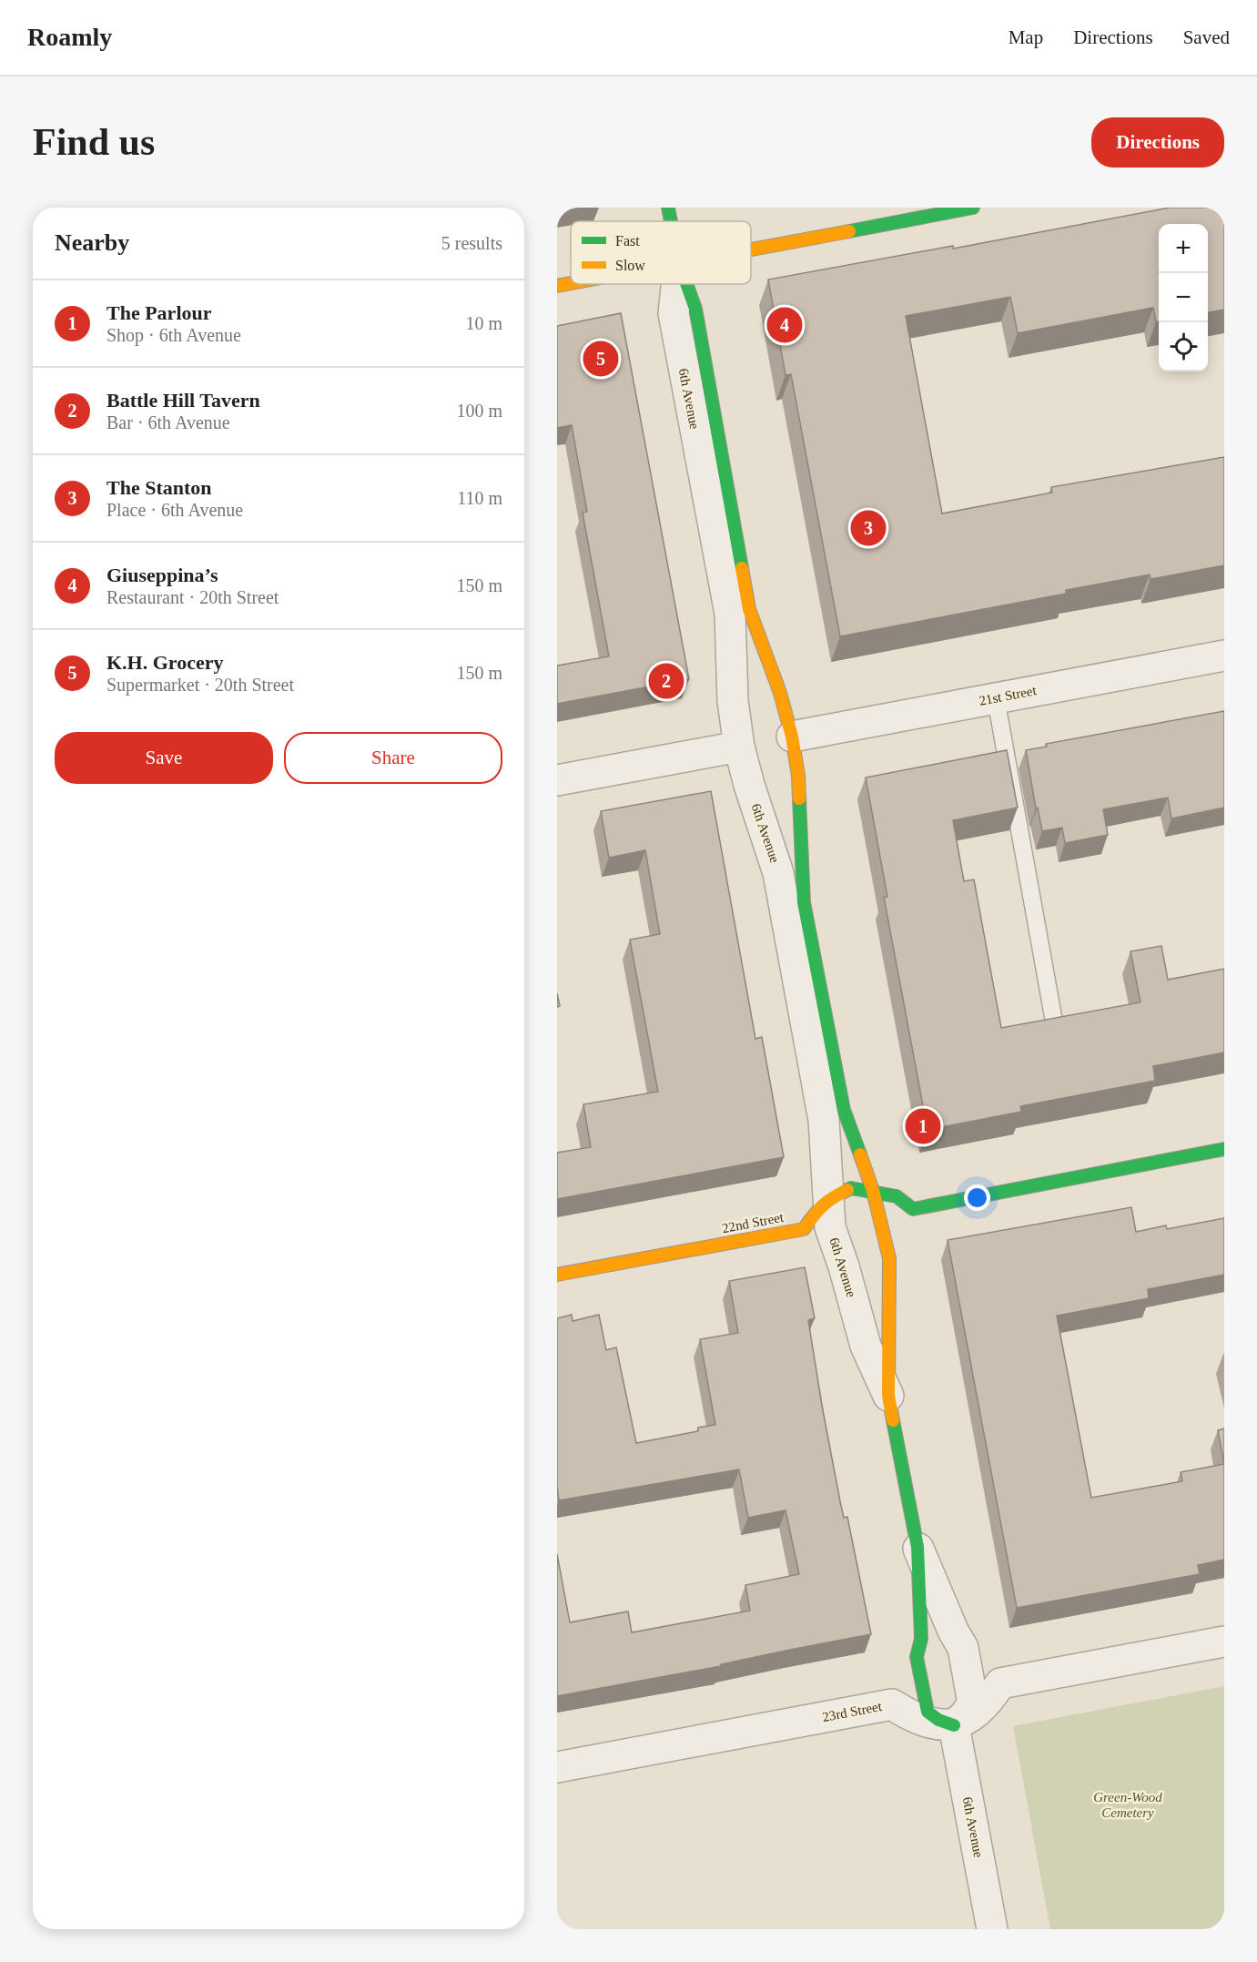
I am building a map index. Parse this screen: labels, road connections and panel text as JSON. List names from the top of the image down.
{
  "streets": {
    "street": [
      "6th Avenue",
      "21st Street",
      "22nd Street",
      "23rd Street"
    ]
  },
  "crossings": [
    ["6th Avenue", "21st Street"],
    ["6th Avenue", "22nd Street"],
    ["6th Avenue", "23rd Street"]
  ],
  "parks": ["Green-Wood Cemetery"],
  "legend": ["Fast", "Slow"],
  "page": {
    "header": "Roamly",
    "nav": ["Map", "Directions", "Saved"],
    "buttons": [
      "Directions",
      ["Save", "Share"]
    ],
    "title": "Find us",
    "heading": ["Nearby", "5 results"],
    "map_buttons": ["+", "−"],
    "list": [
      {
        "mark": "1",
        "name": "The Parlour",
        "note": "Shop · 6th Avenue",
        "value": "10 m"
      },
      {
        "mark": "2",
        "name": "Battle Hill Tavern",
        "note": "Bar · 6th Avenue",
        "value": "100 m"
      },
      {
        "mark": "3",
        "name": "The Stanton",
        "note": "Place · 6th Avenue",
        "value": "110 m"
      },
      {
        "mark": "4",
        "name": "Giuseppina’s",
        "note": "Restaurant · 20th Street",
        "value": "150 m"
      },
      {
        "mark": "5",
        "name": "K.H. Grocery",
        "note": "Supermarket · 20th Street",
        "value": "150 m"
      }
    ],
    "pins": [
      "4",
      "5",
      "3",
      "2",
      "1"
    ]
  }
}
